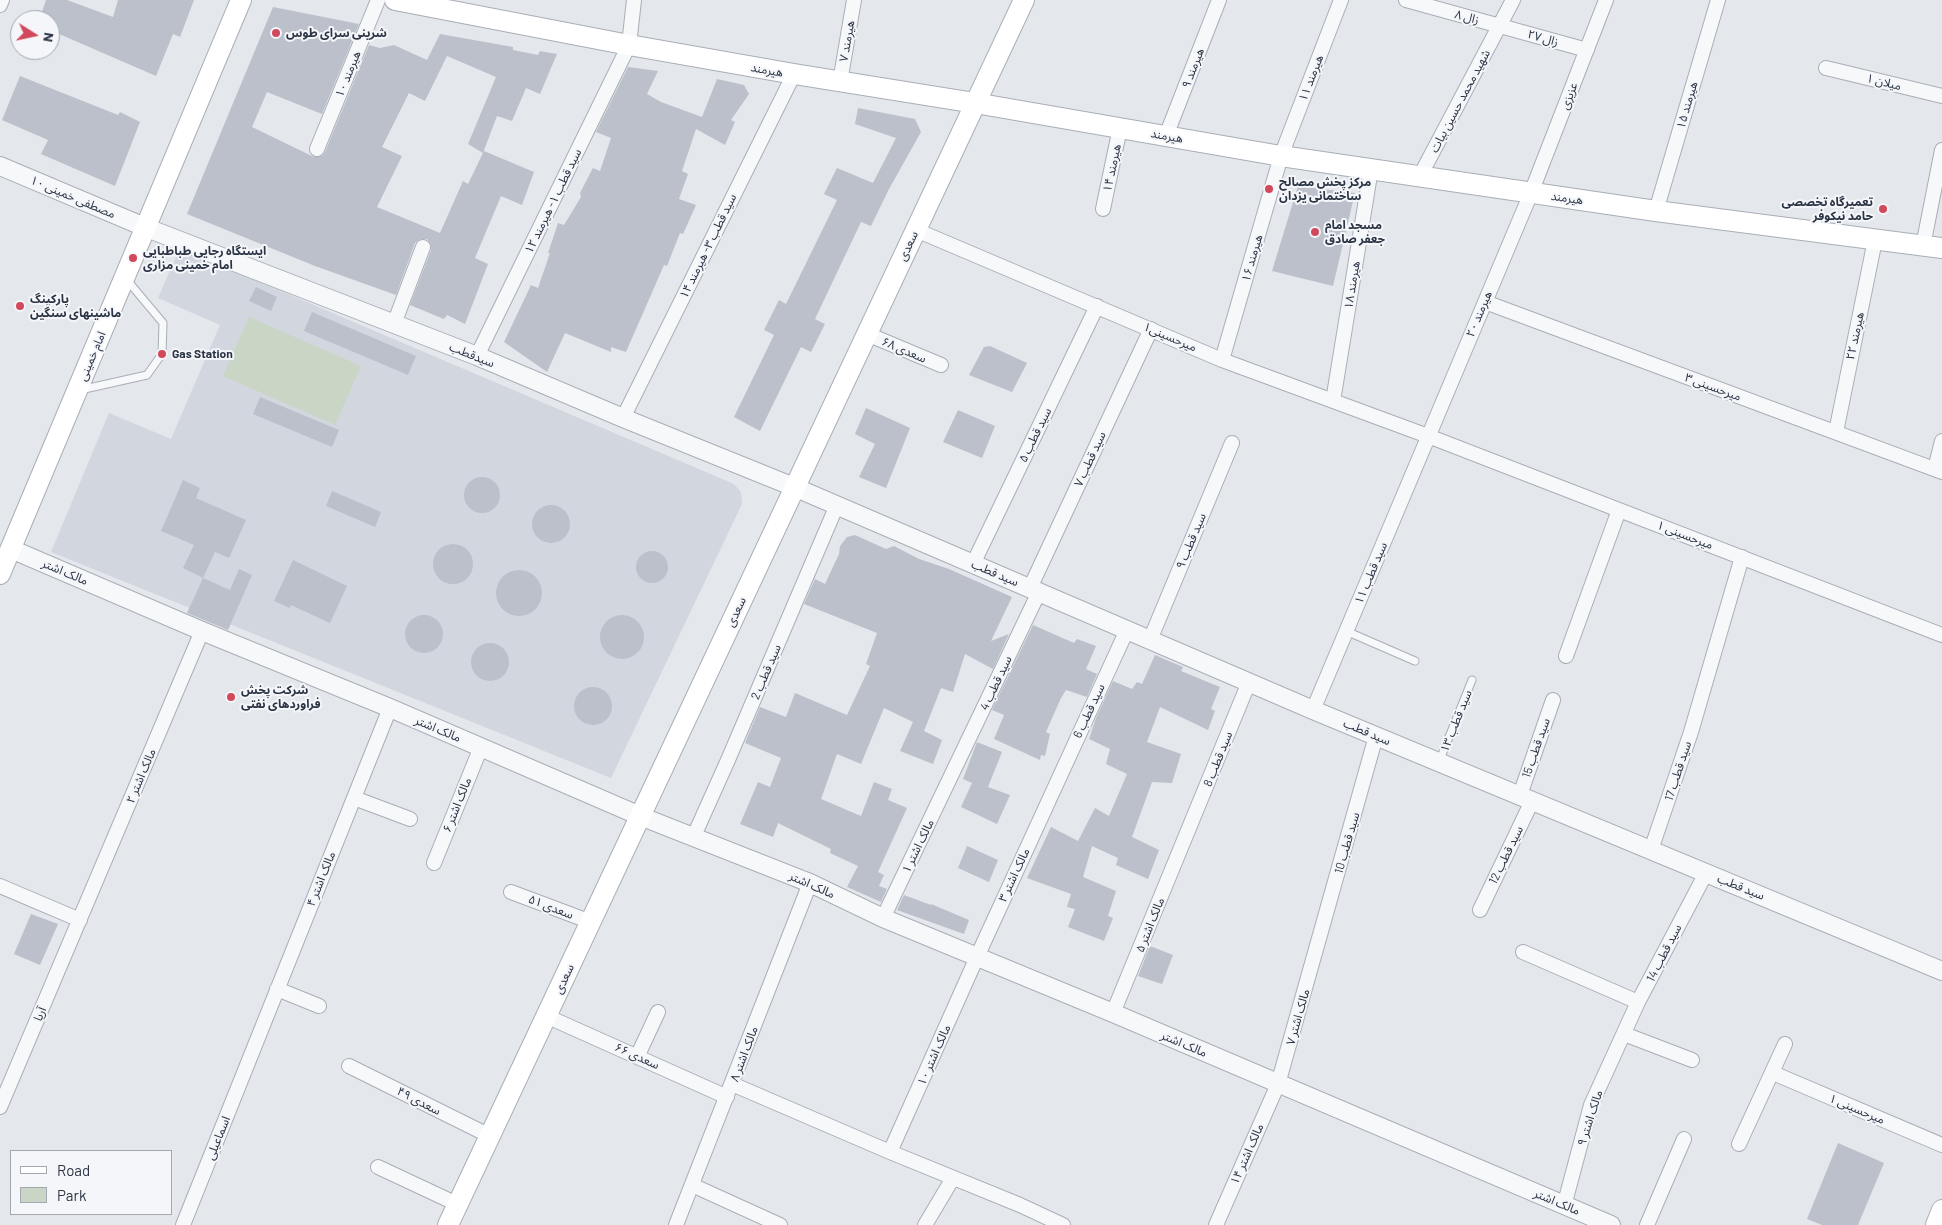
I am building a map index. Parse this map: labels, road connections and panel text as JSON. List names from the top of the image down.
{
  "streets": {
    "main road": ["هیرمند", "سعدی", "امام خمینی"],
    "street": [
      "زال ۸",
      "زال ۲۷",
      "هیرمند ۷",
      "هیرمند ۹",
      "هیرمند ۱۰",
      "هیرمند ۱۱",
      "میلان ۱",
      "عزیزی",
      "شهید محمد حسین بیات",
      "هیرمند ۱۵",
      "هیرمند ۱۴",
      "مصطفی خمینی ۱۰",
      "سید قطب ۱- هیرمند ۱۲",
      "سید قطب ۳- هیرمند ۱۴",
      "هیرمند ۱۶",
      "هیرمند ۱۸",
      "هیرمند ۲۰",
      "هیرمند ۲۲",
      "میرحسینی۱",
      "سعدی ۶۸",
      "سیدقطب",
      "میرحسینی ۳",
      "سید قطب ۵",
      "سید قطب ۷",
      "میرحسینی ۱",
      "سید قطب ۹",
      "مالک اشتر",
      "سید قطب",
      "سید قطب ۱۱",
      "سید قطب 2",
      "سید قطب 4",
      "سید قطب 6",
      "سید قطب 15",
      "سید قطب 8",
      "سید قطب 17",
      "مالک اشتر ۲",
      "مالک اشتر ۶",
      "سید قطب 10",
      "مالک اشتر ۱",
      "سید قطب 12",
      "مالک اشتر ۳",
      "مالک اشتر ۴",
      "سعدی ۵۱",
      "مالک اشتر ۵",
      "سید قطب 14",
      "آریا",
      "مالک اشتر ۷",
      "مالک اشتر ۸",
      "مالک اشتر ۱۰",
      "سعدی ۶۶",
      "سعدی ۴۹",
      "مالک اشتر ۹",
      "اسماعیلی",
      "مالک اشتر ۱۴"
    ],
    "lane": ["سید قطب ۱۳"]
  },
  "crossings": [
    ["زال ۸", "زال ۲۷"],
    ["زال ۸", "شهید محمد حسین بیات"],
    ["زال ۲۷", "عزیزی"],
    ["زال ۲۷", "شهید محمد حسین بیات"],
    ["هیرمند ۷", "هیرمند"],
    ["هیرمند ۹", "هیرمند"],
    ["هیرمند", "هیرمند ۱۱"],
    ["هیرمند", "عزیزی"],
    ["هیرمند", "شهید محمد حسین بیات"],
    ["هیرمند", "هیرمند ۱۵"],
    ["هیرمند", "هیرمند ۱۴"],
    ["هیرمند", "سید قطب ۱- هیرمند ۱۲"],
    ["هیرمند", "سید قطب ۳- هیرمند ۱۴"],
    ["هیرمند", "سعدی"],
    ["هیرمند", "هیرمند ۱۶"],
    ["هیرمند", "هیرمند ۱۸"],
    ["هیرمند", "هیرمند ۲۰"],
    ["هیرمند", "هیرمند ۲۲"],
    ["هیرمند ۱۱", "هیرمند ۱۶"],
    ["عزیزی", "هیرمند ۲۰"],
    ["مصطفی خمینی ۱۰", "سیدقطب"],
    ["مصطفی خمینی ۱۰", "امام خمینی"],
    ["سید قطب ۱- هیرمند ۱۲", "سیدقطب"],
    ["سید قطب ۳- هیرمند ۱۴", "سیدقطب"],
    ["سعدی", "میرحسینی۱"],
    ["سعدی", "سعدی ۶۸"],
    ["سعدی", "سیدقطب"],
    ["سعدی", "مالک اشتر"],
    ["سعدی", "سید قطب"],
    ["سعدی", "سعدی ۵۱"],
    ["سعدی", "سعدی ۶۶"],
    ["سعدی", "سعدی ۴۹"],
    ["هیرمند ۱۶", "میرحسینی۱"],
    ["هیرمند ۱۸", "میرحسینی۱"],
    ["هیرمند ۲۰", "میرحسینی۱"],
    ["هیرمند ۲۰", "میرحسینی ۳"],
    ["هیرمند ۲۰", "میرحسینی ۱"],
    ["هیرمند ۲۰", "سید قطب ۱۱"],
    ["هیرمند ۲۲", "میرحسینی ۳"],
    ["میرحسینی۱", "سید قطب ۵"],
    ["میرحسینی۱", "سید قطب ۷"],
    ["میرحسینی۱", "میرحسینی ۱"],
    ["میرحسینی۱", "سید قطب ۱۱"],
    ["سیدقطب", "امام خمینی"],
    ["سیدقطب", "سید قطب"],
    ["امام خمینی", "مالک اشتر"],
    ["سید قطب ۵", "سید قطب"],
    ["سید قطب ۷", "سید قطب"],
    ["سید قطب ۷", "سید قطب 4"],
    ["میرحسینی ۱", "سید قطب ۱۱"],
    ["میرحسینی ۱", "سید قطب 17"],
    ["سید قطب ۹", "سید قطب"],
    ["مالک اشتر", "سید قطب 2"],
    ["مالک اشتر", "مالک اشتر ۲"],
    ["مالک اشتر", "مالک اشتر ۶"],
    ["مالک اشتر", "مالک اشتر ۱"],
    ["مالک اشتر", "مالک اشتر ۳"],
    ["مالک اشتر", "مالک اشتر ۴"],
    ["مالک اشتر", "مالک اشتر ۵"],
    ["مالک اشتر", "مالک اشتر ۷"],
    ["مالک اشتر", "مالک اشتر ۸"],
    ["مالک اشتر", "مالک اشتر ۱۰"],
    ["مالک اشتر", "مالک اشتر ۹"],
    ["مالک اشتر", "مالک اشتر ۱۴"],
    ["سید قطب", "سید قطب ۱۱"],
    ["سید قطب", "سید قطب 2"],
    ["سید قطب", "سید قطب 4"],
    ["سید قطب", "سید قطب 6"],
    ["سید قطب", "سید قطب ۱۳"],
    ["سید قطب", "سید قطب 15"],
    ["سید قطب", "سید قطب 8"],
    ["سید قطب", "سید قطب 17"],
    ["سید قطب", "سید قطب 10"],
    ["سید قطب", "سید قطب 12"],
    ["سید قطب", "سید قطب 14"],
    ["سید قطب 4", "مالک اشتر ۱"],
    ["سید قطب 6", "مالک اشتر ۳"],
    ["سید قطب 15", "سید قطب 12"],
    ["سید قطب 8", "مالک اشتر ۵"],
    ["مالک اشتر ۲", "آریا"],
    ["سید قطب 10", "مالک اشتر ۷"],
    ["مالک اشتر ۳", "مالک اشتر ۱۰"],
    ["مالک اشتر ۴", "اسماعیلی"],
    ["سید قطب 14", "مالک اشتر ۹"],
    ["مالک اشتر ۷", "مالک اشتر ۱۴"],
    ["مالک اشتر ۸", "سعدی ۶۶"],
    ["مالک اشتر ۱۰", "سعدی ۶۶"]
  ],
  "places": [
    "شرینی سرای طوس",
    "مرکز پخش مصالح ساختمانی یزدان",
    "تعمیرگاه تخصصی حامد نیکوفر",
    "مسجد امام جعفر صادق",
    "ایستگاه رجایی طباطبایی امام خمینی مزاری",
    "پارکینگ ماشینهای سنگین",
    "Gas Station",
    "شرکت پخش فراوردهای نفتی"
  ],
  "legend": ["Road", "Park"],
  "north": "right"
}
